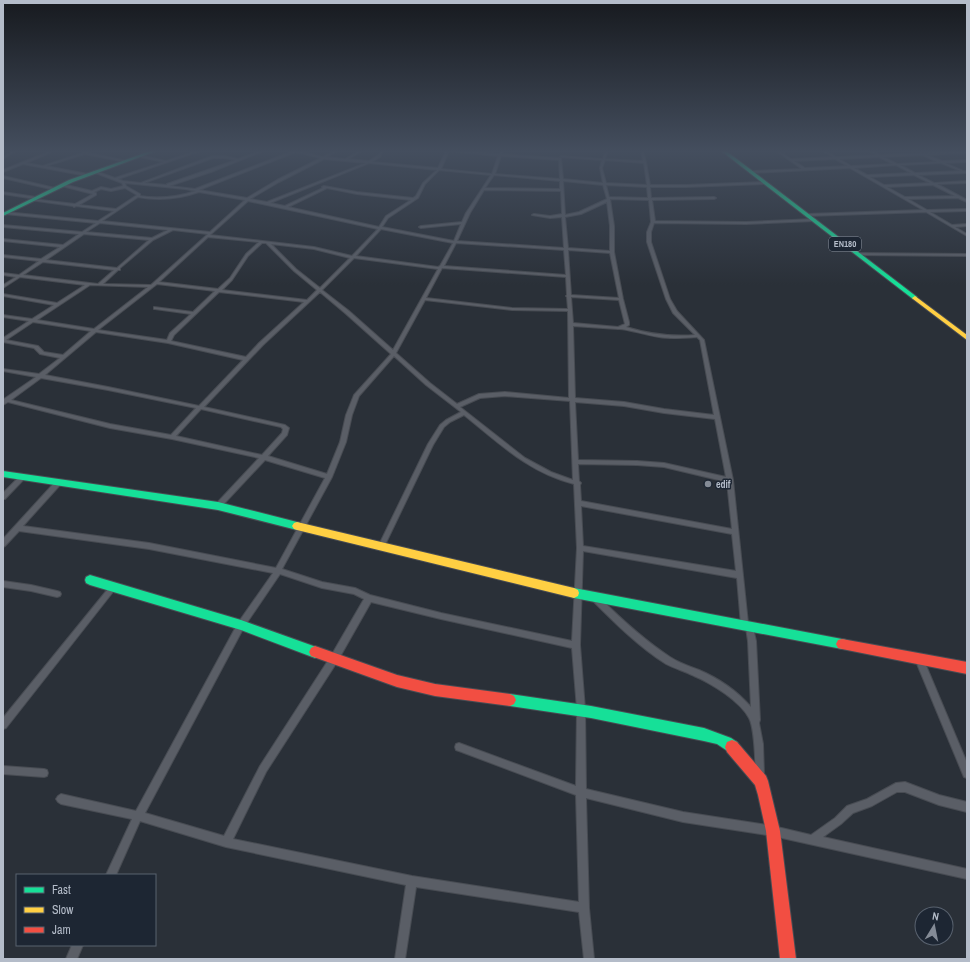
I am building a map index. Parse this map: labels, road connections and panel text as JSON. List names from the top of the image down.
{
  "streets": {
    "street": ["EN180"]
  },
  "places": ["edif"],
  "legend": ["Fast", "Slow", "Jam"],
  "north": "top"
}
